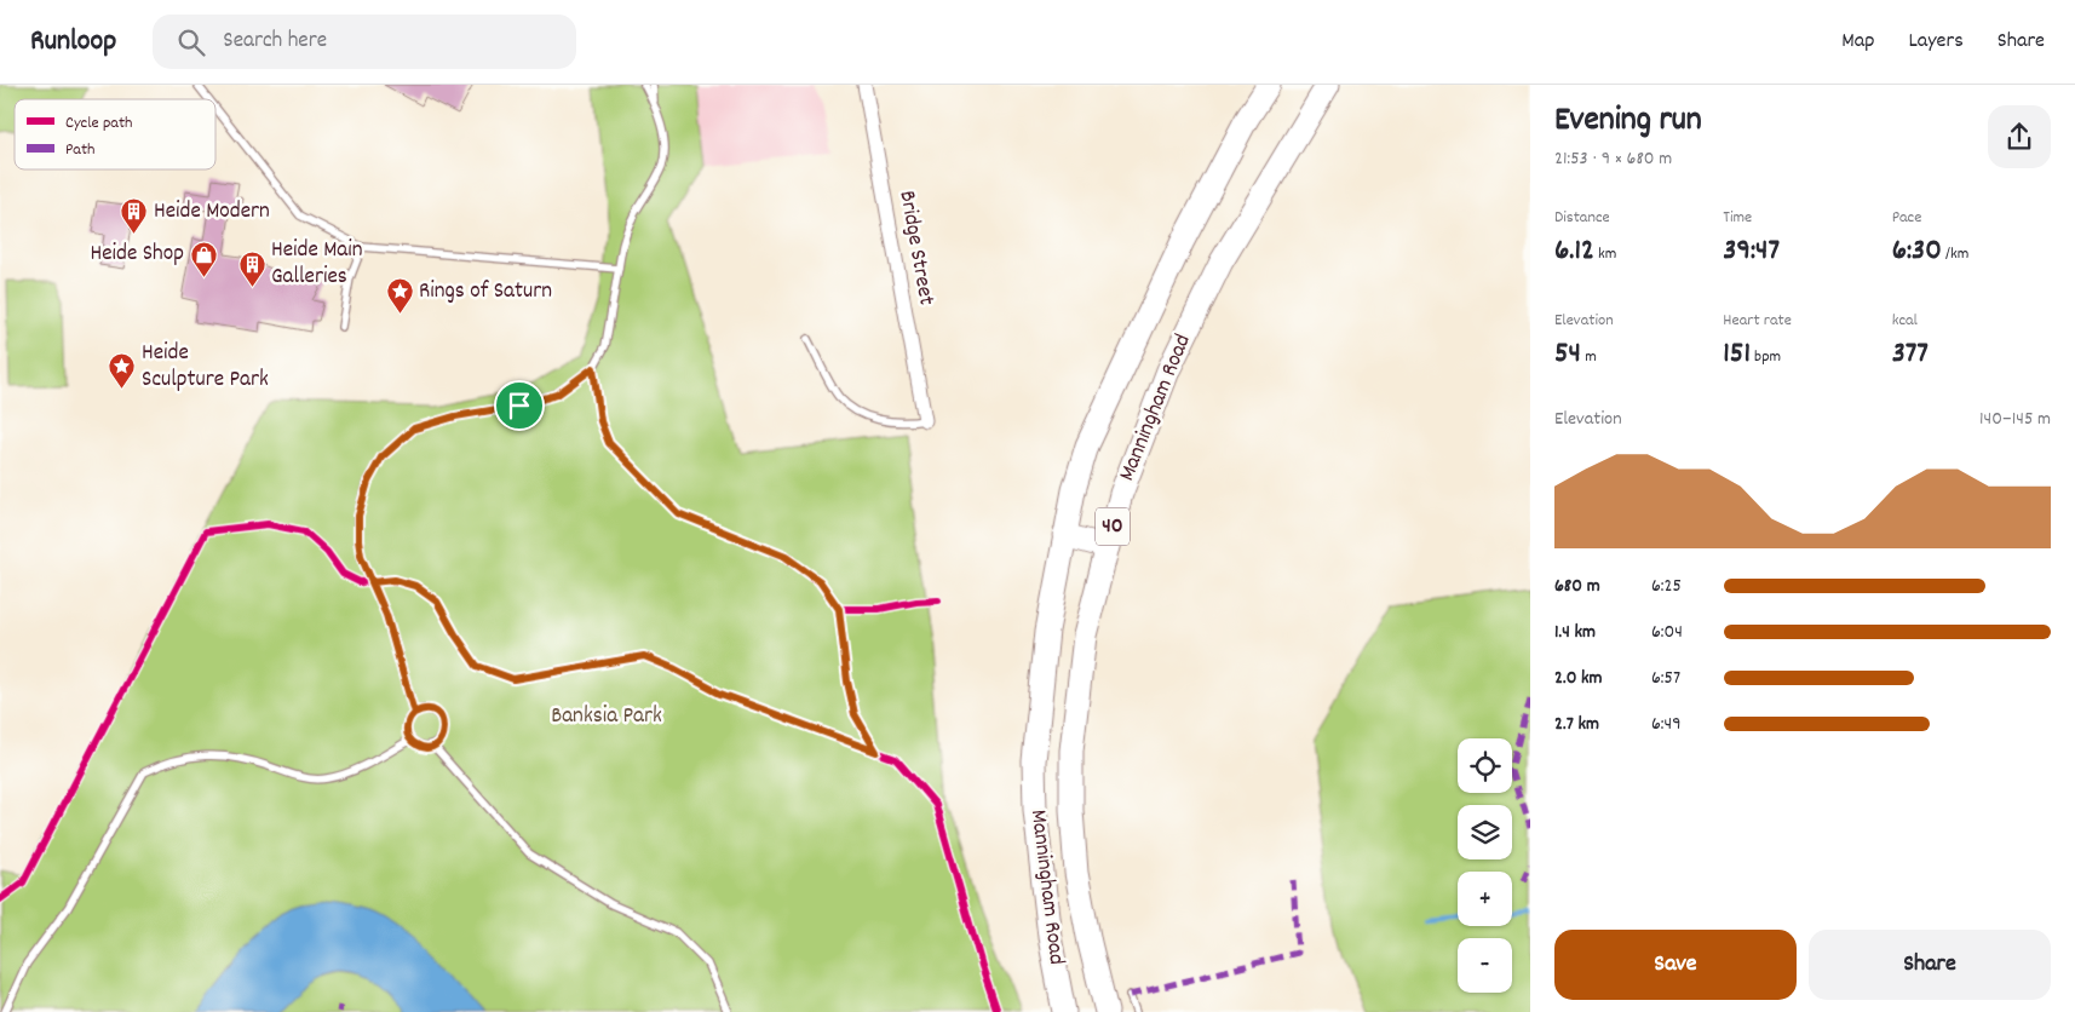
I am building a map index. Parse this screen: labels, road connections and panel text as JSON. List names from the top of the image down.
{
  "streets": {
    "highway": ["Manningham Road", "40"],
    "street": ["Bridge Street"]
  },
  "parks": ["Banksia Park"],
  "places": {
    "building": ["Heide Modern", "Heide Main Galleries"],
    "shop": ["Heide Shop"],
    "place": ["Rings of Saturn", "Heide Sculpture Park"]
  },
  "legend": ["Cycle path", "Path"],
  "page": {
    "header": "Runloop",
    "search": "Search here",
    "nav": ["Map", "Layers", "Share"],
    "heading": ["Evening run", "21:53 · 9 × 680 m"],
    "stats": [
      ["Distance", "6.12 km"],
      ["Time", "39:47"],
      ["Pace", "6:30 /km"],
      ["Elevation", "54 m"],
      ["Heart rate", "151 bpm"],
      ["kcal", "377"]
    ],
    "chart": ["Elevation", "140–145 m"],
    "list": [
      {
        "name": "680 m",
        "note": "6:25"
      },
      {
        "name": "1.4 km",
        "note": "6:04"
      },
      {
        "name": "2.0 km",
        "note": "6:57"
      },
      {
        "name": "2.7 km",
        "note": "6:49"
      }
    ],
    "map_buttons": ["+", "−"],
    "buttons": ["Save", "Share"]
  }
}
